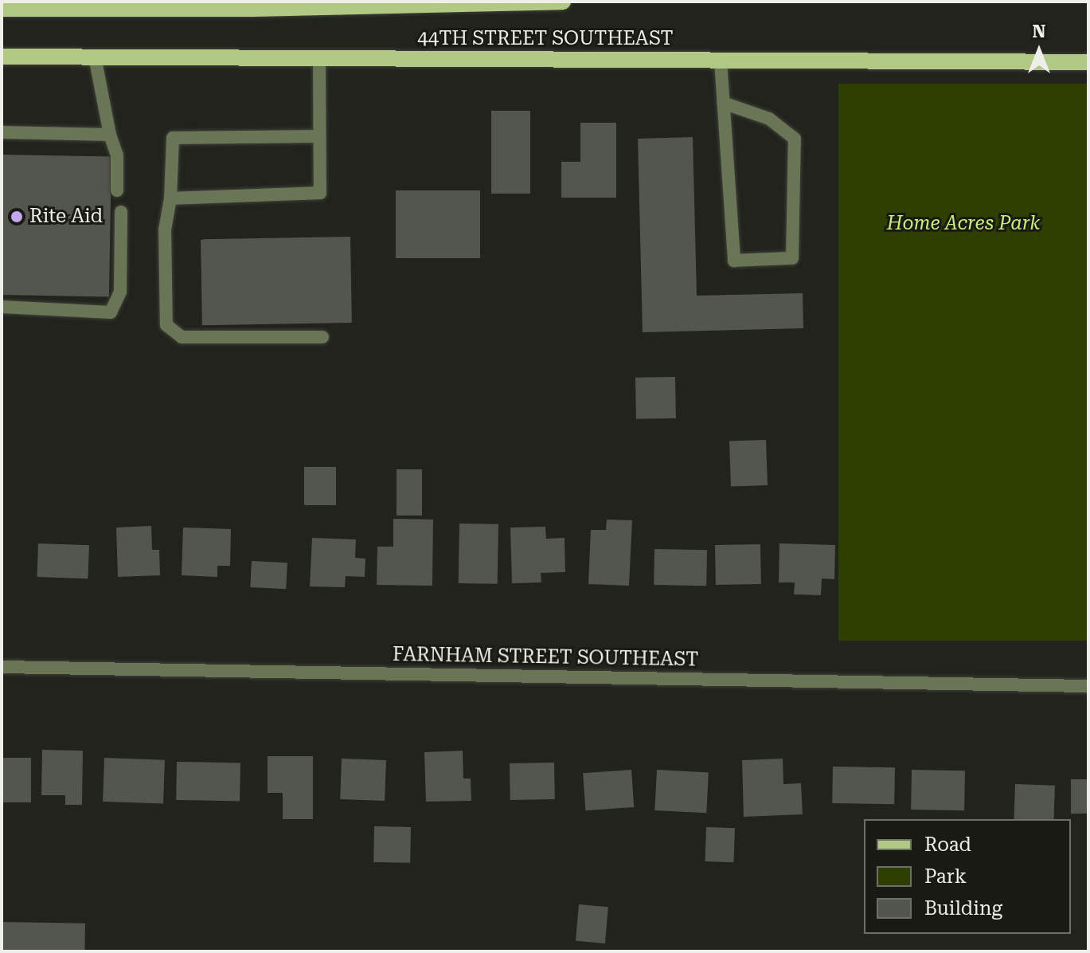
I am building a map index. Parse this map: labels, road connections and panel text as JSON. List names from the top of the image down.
{
  "streets": {
    "main road": ["44TH STREET SOUTHEAST"],
    "street": ["FARNHAM STREET SOUTHEAST"]
  },
  "parks": ["Home Acres Park"],
  "places": ["Rite Aid"],
  "legend": ["Road", "Park", "Building"],
  "north": "top"
}
